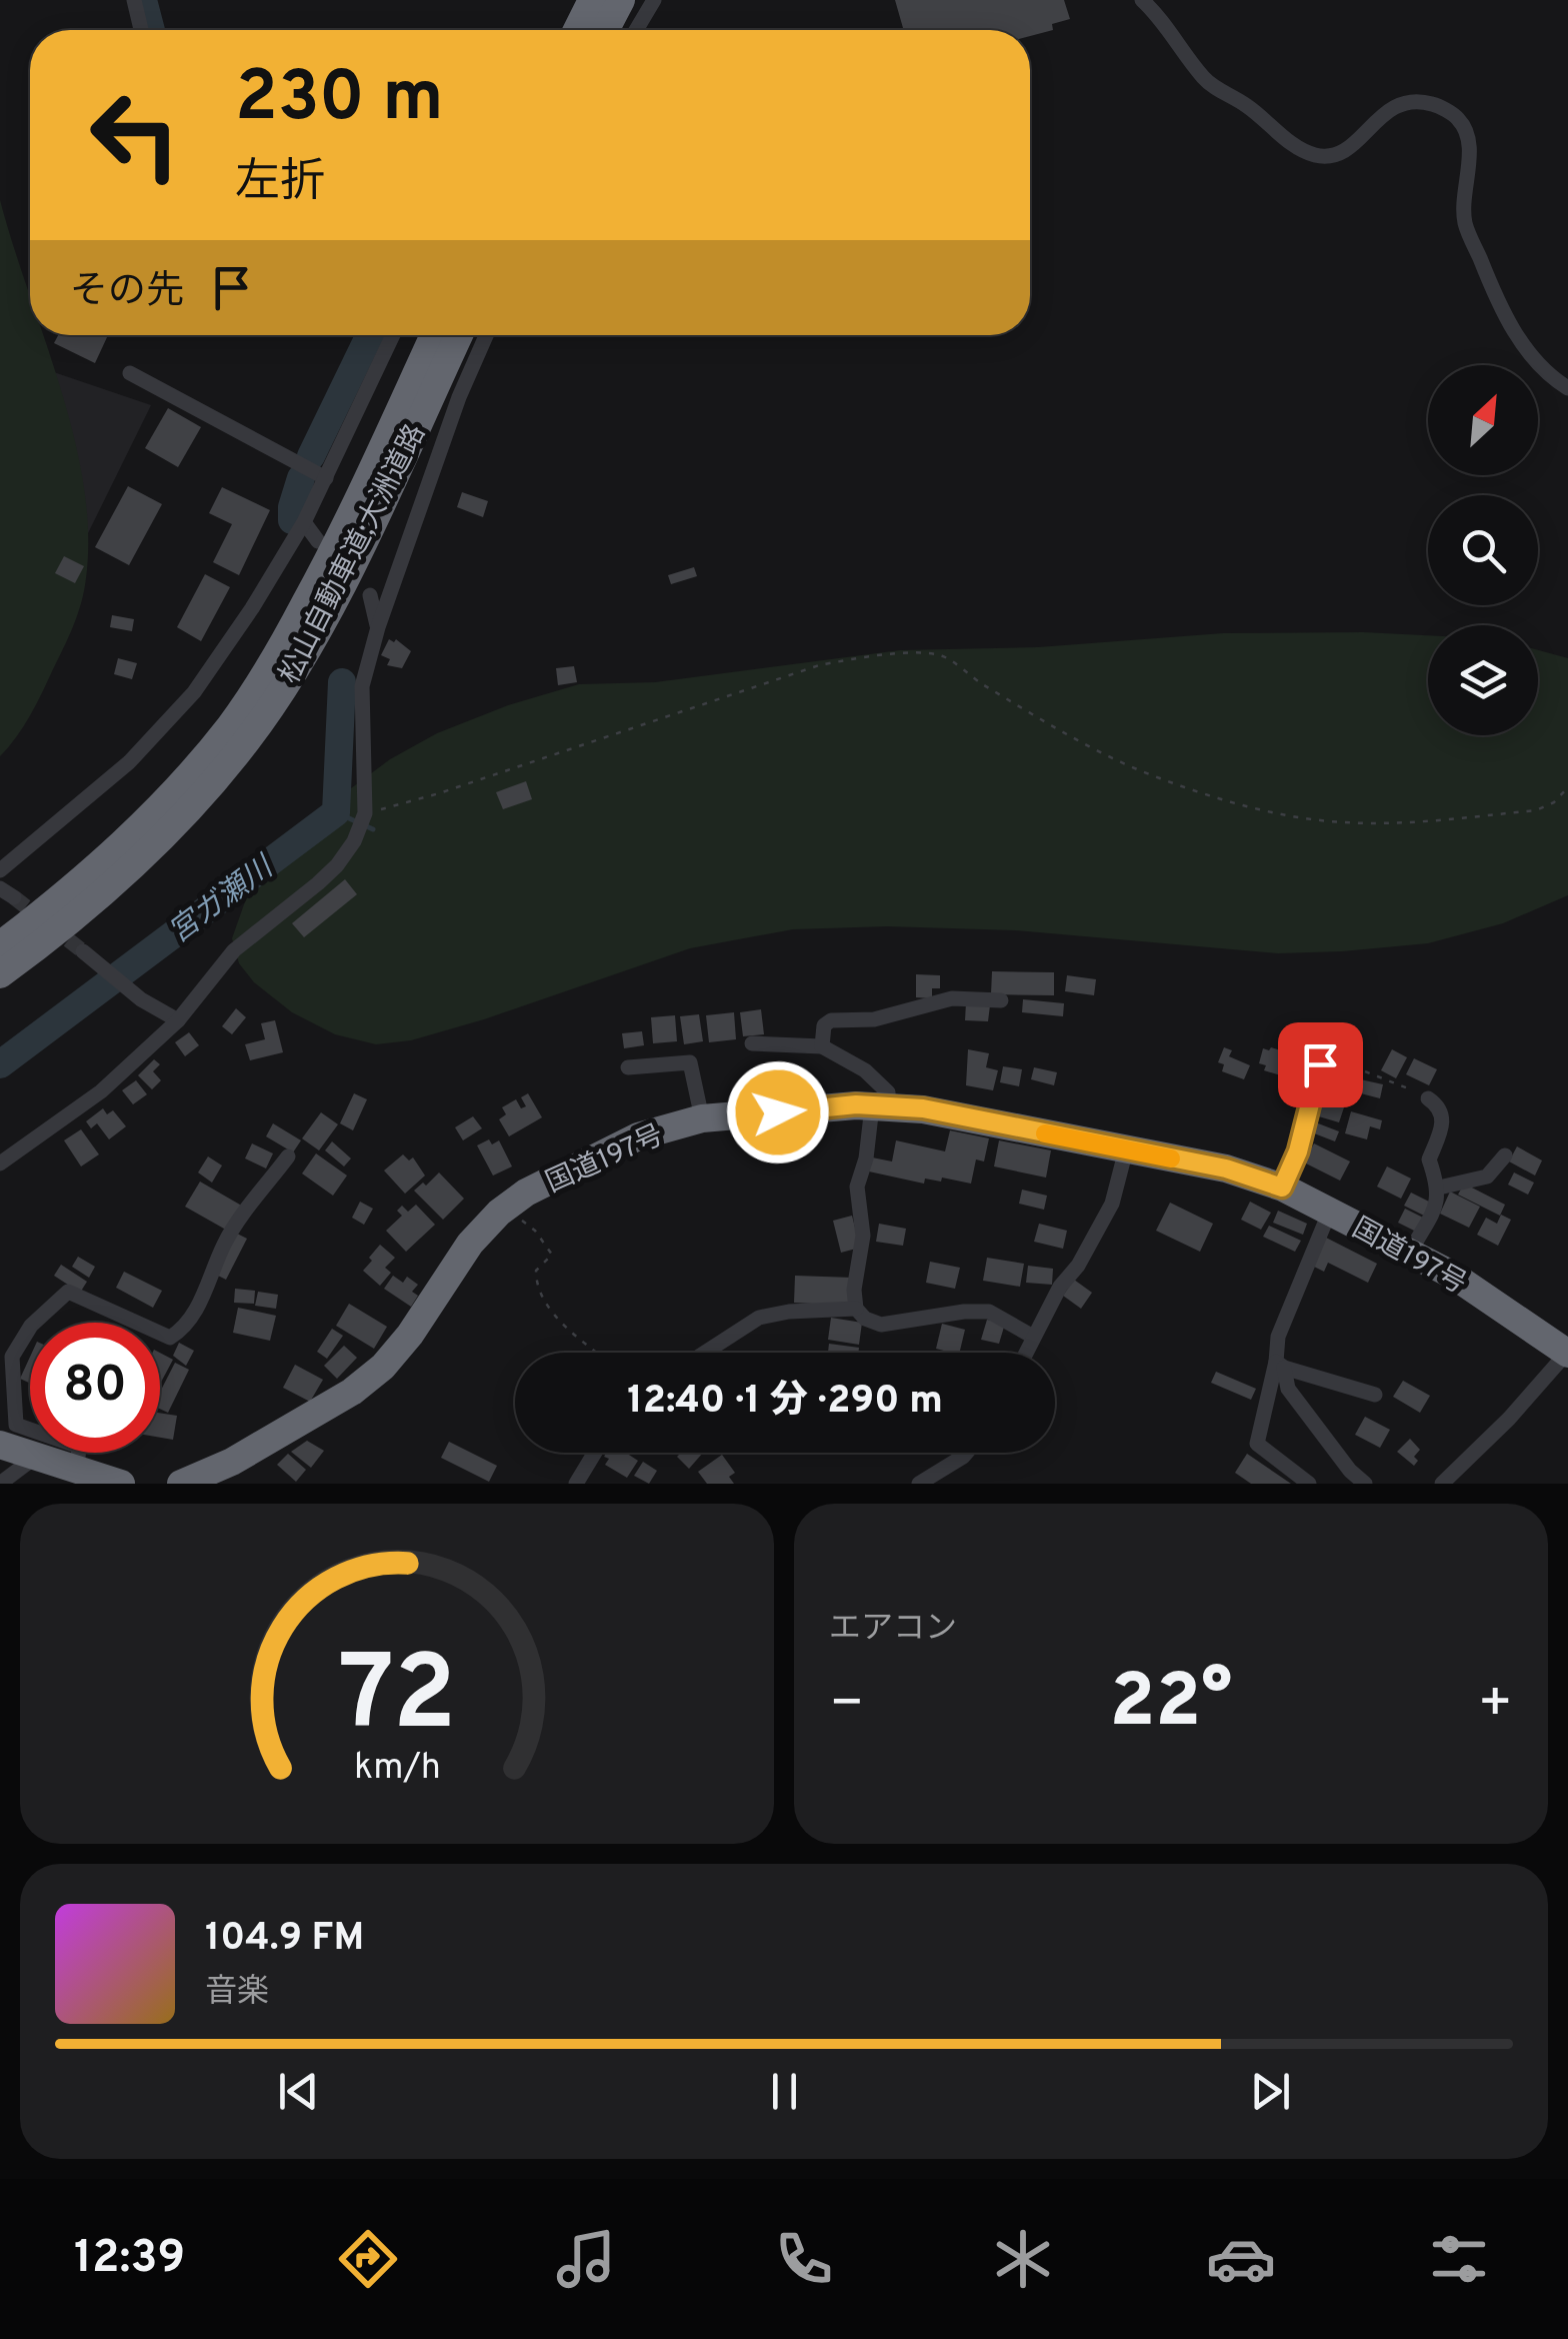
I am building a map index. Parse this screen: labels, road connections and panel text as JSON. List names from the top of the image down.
{
  "streets": {
    "highway": ["松山自動車道;大洲道路", "国道197号"]
  },
  "water": ["宮ガ瀬川"],
  "north": "top right",
  "page": {
    "turn": ["230 m", "左折"],
    "then": "その先",
    "limit": "80",
    "trip": "12:40 · 1 分 · 290 m",
    "tile": "エアコン",
    "heat": ["−", "22°", "+"],
    "song": ["104.9 FM", "音楽"],
    "tabs": "12:39",
    "gauge": ["72", "km/h"]
  }
}
